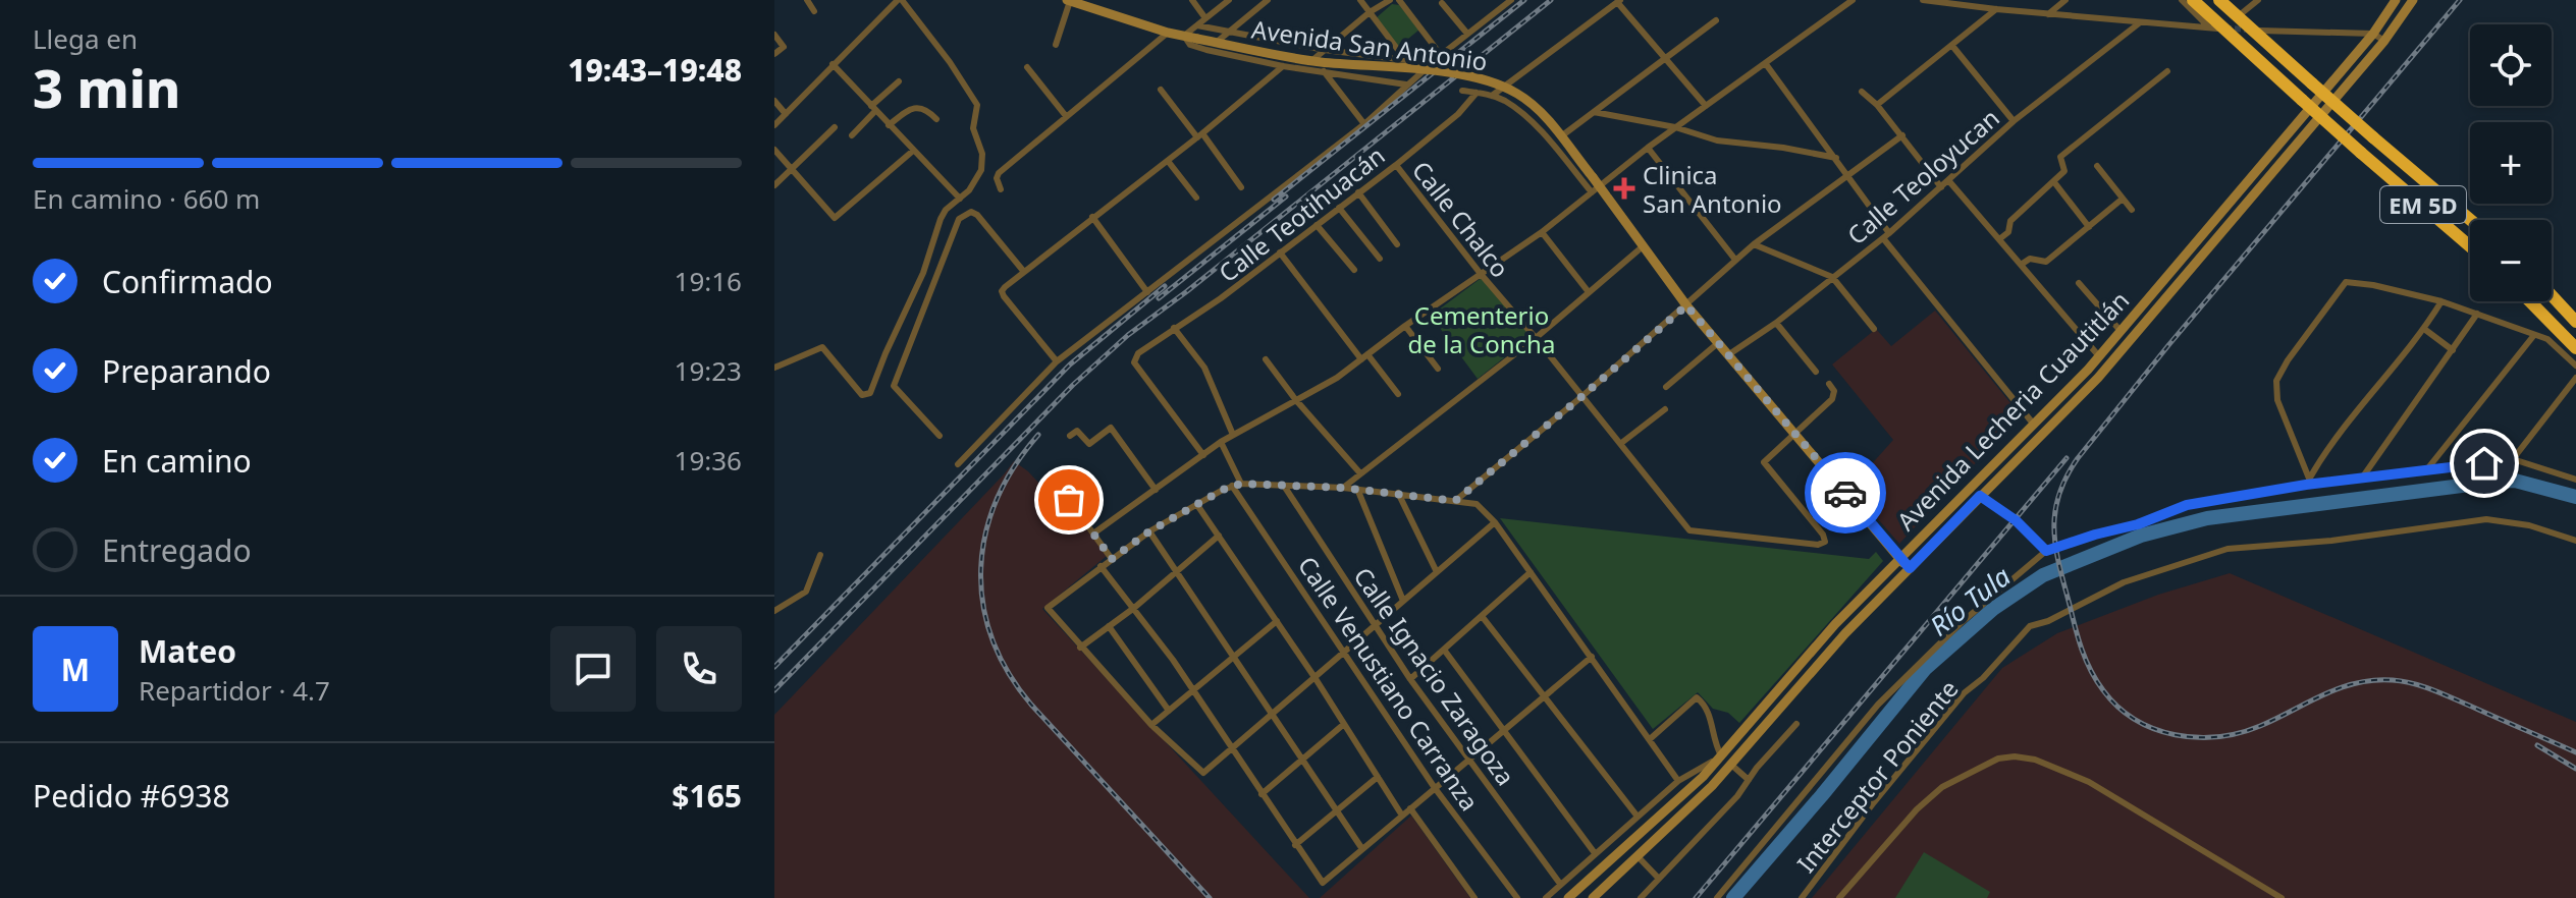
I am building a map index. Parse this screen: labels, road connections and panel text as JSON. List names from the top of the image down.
{
  "streets": {
    "highway": ["EM 5D"],
    "main road": ["Avenida San Antonio", "Avenida Lecheria Cuautitlán"],
    "street": [
      "Calle Teoloyucan",
      "Calle Teotihuacán",
      "Calle Chalco",
      "Calle Ignacio Zaragoza",
      "Calle Venustiano Carranza",
      "Interceptor Poniente"
    ]
  },
  "crossings": [
    ["Avenida San Antonio", "Calle Teoloyucan"],
    ["Avenida San Antonio", "Calle Teotihuacán"],
    ["Avenida San Antonio", "Calle Chalco"],
    ["Avenida San Antonio", "Avenida Lecheria Cuautitlán"],
    ["Calle Teotihuacán", "Calle Chalco"]
  ],
  "water": ["Río Tula"],
  "parks": ["Cementerio de la Concha"],
  "places": {
    "health": ["Clinica San Antonio"]
  },
  "page": {
    "heading": ["3 min", "Llega en", "19:43–19:48"],
    "panel": [
      "Mateo",
      "Repartidor · 4.7",
      "Pedido #6938",
      "$165"
    ],
    "map_buttons": ["+", "−"],
    "bar": "En camino · 660 m",
    "list": [
      ["Confirmado", "19:16"],
      ["Preparando", "19:23"],
      ["En camino", "19:36"],
      "Entregado"
    ],
    "round": "M"
  }
}
